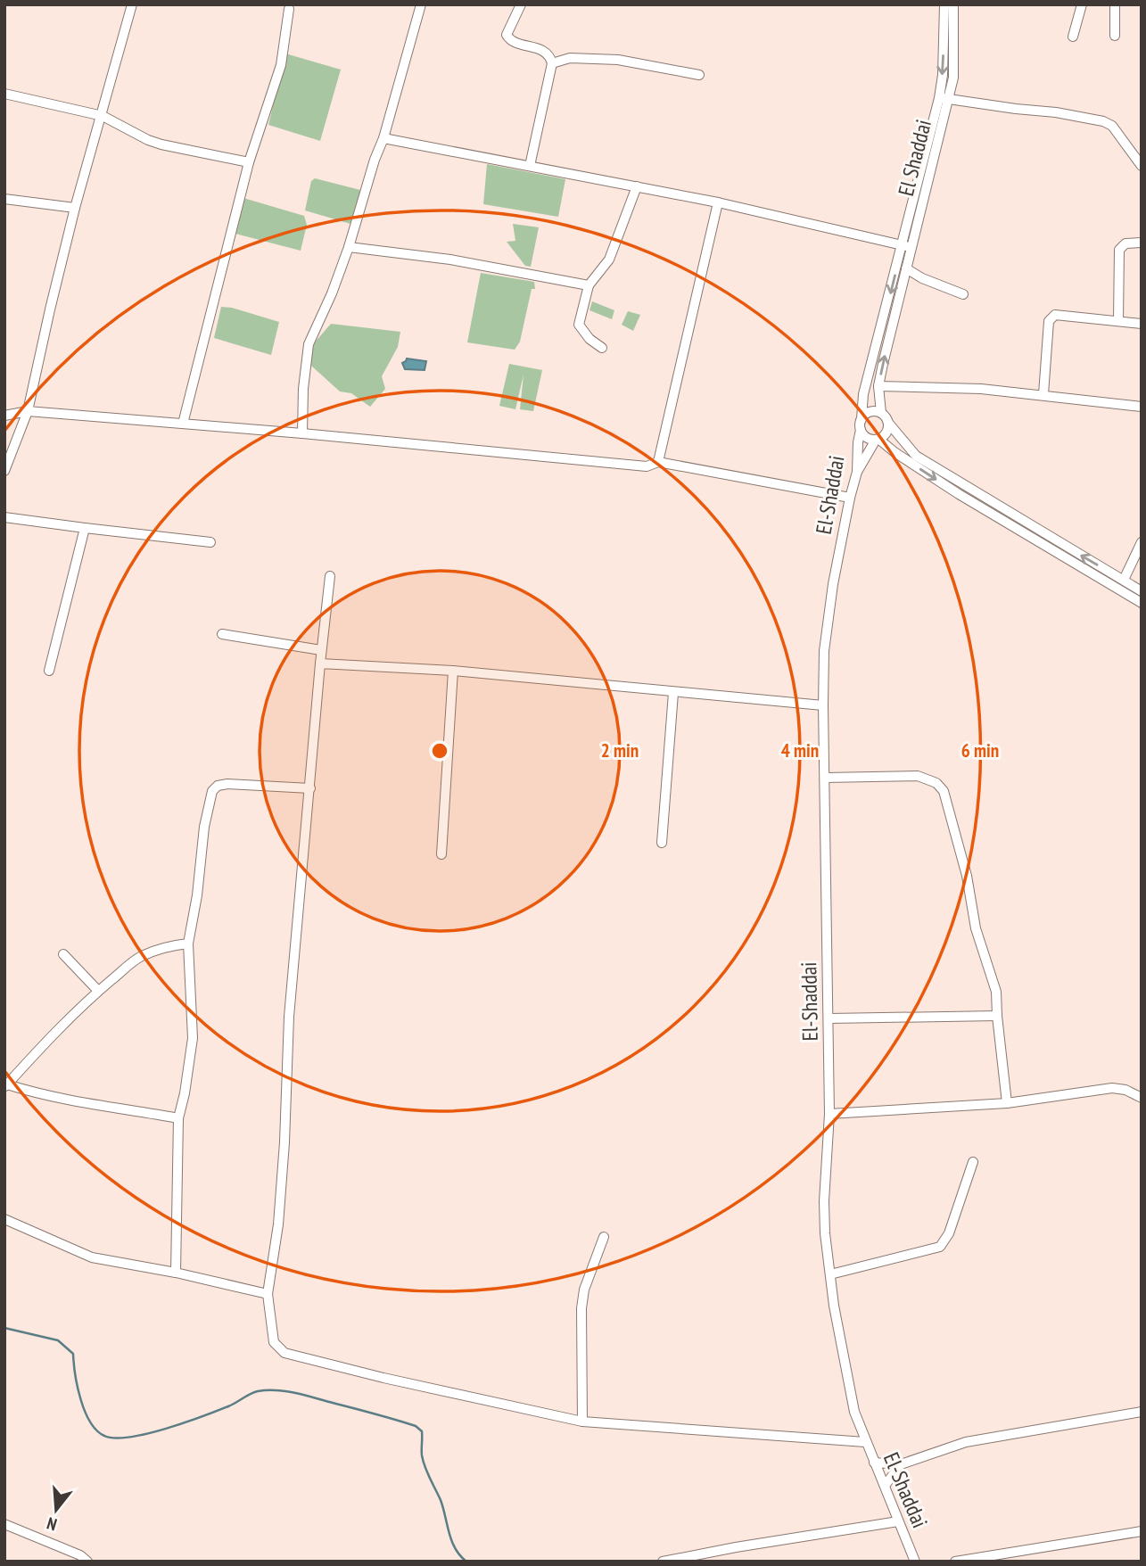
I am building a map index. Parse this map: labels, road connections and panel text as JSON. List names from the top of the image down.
{
  "streets": {
    "street": ["El Shaddai", "El-Shaddai"]
  },
  "north": "bottom",
  "rings": ["2 min", "4 min", "6 min"]
}
